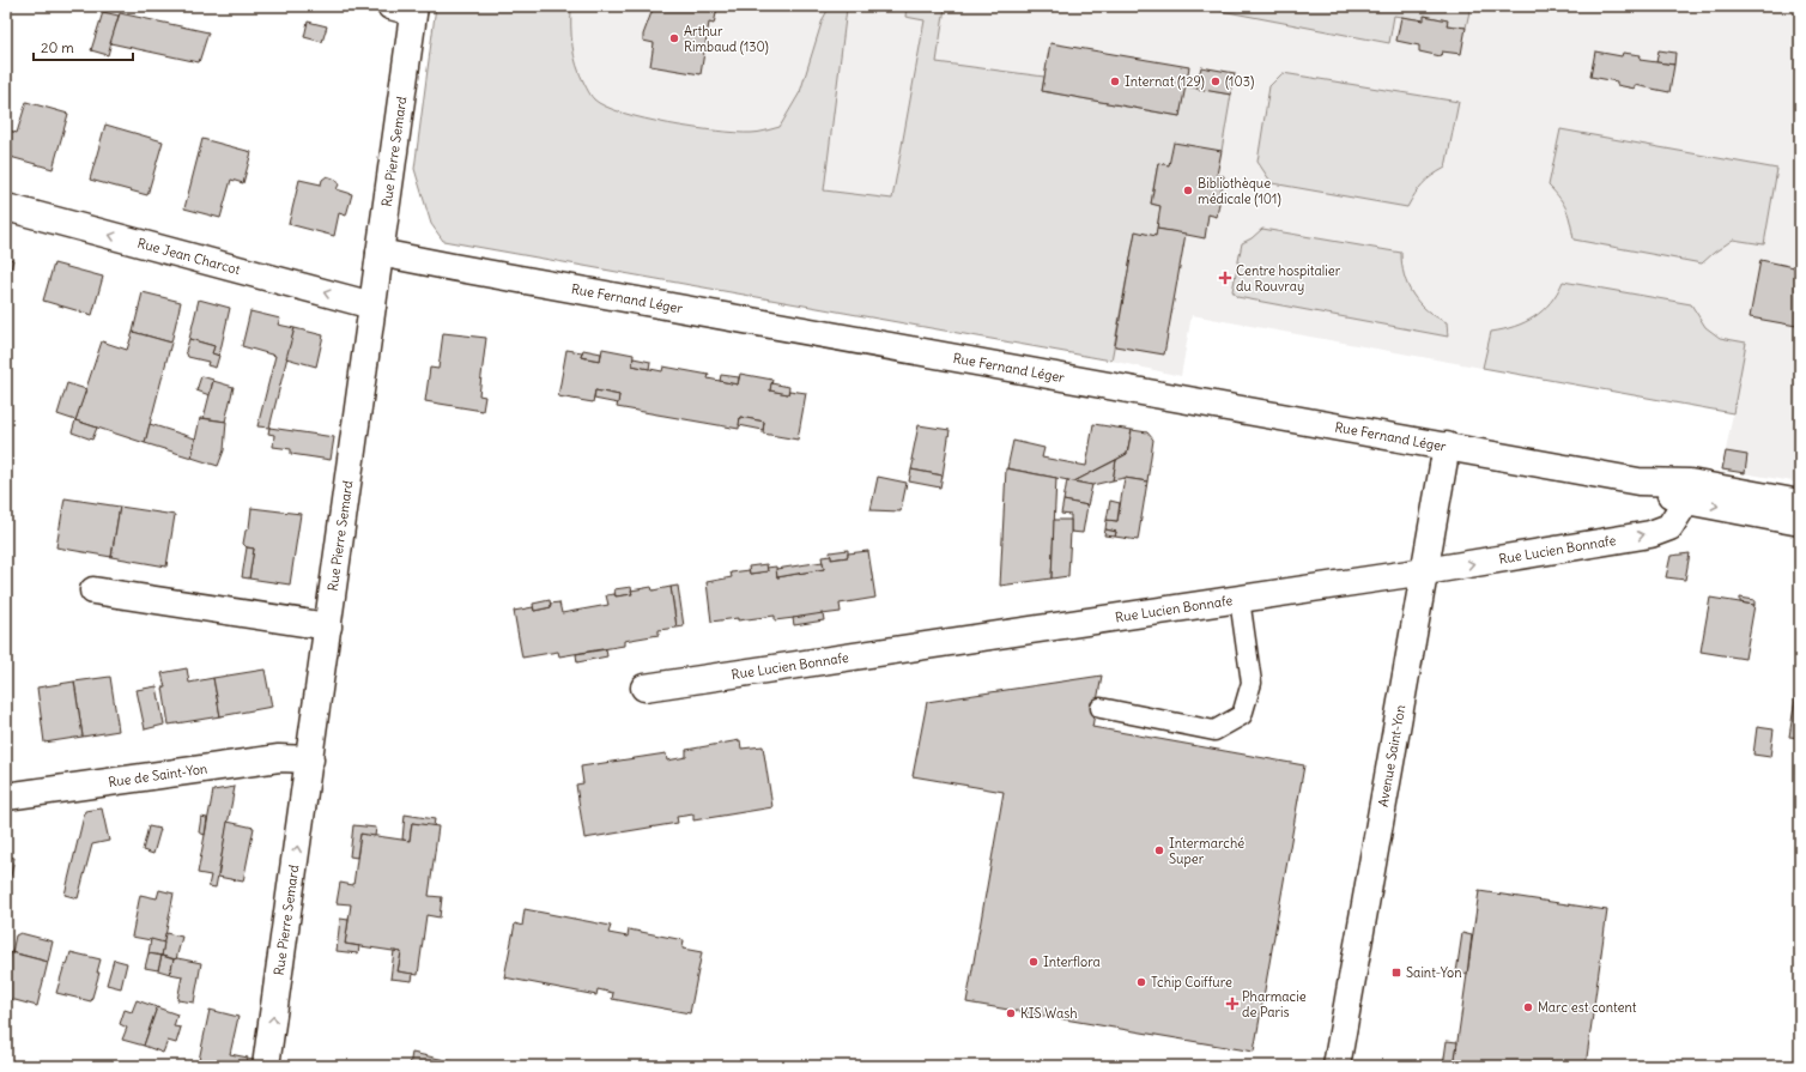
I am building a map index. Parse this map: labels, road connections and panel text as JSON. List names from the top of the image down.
{
  "streets": {
    "street": [
      "Rue Pierre Semard",
      "Rue Jean Charcot",
      "Rue Fernand Léger",
      "Rue Lucien Bonnafe",
      "Avenue Saint-Yon",
      "Rue de Saint-Yon"
    ]
  },
  "crossings": [
    ["Rue Pierre Semard", "Rue Jean Charcot"],
    ["Rue Pierre Semard", "Rue Fernand Léger"],
    ["Rue Pierre Semard", "Rue de Saint-Yon"],
    ["Rue Fernand Léger", "Rue Lucien Bonnafe"],
    ["Rue Fernand Léger", "Avenue Saint-Yon"],
    ["Rue Lucien Bonnafe", "Avenue Saint-Yon"]
  ],
  "one_way": ["Rue Jean Charcot"],
  "places": {
    "other": [
      "Arthur Rimbaud (130)",
      "Internat (129)",
      "(103)",
      "Bibliothèque médicale (101)",
      "Intermarché Super",
      "Interflora",
      "Tchip Coiffure",
      "Marc est content",
      "KIS Wash"
    ],
    "health": ["Centre hospitalier du Rouvray", "Pharmacie de Paris"],
    "transit": ["Saint-Yon"]
  },
  "scale_bar": "20 m"
}
